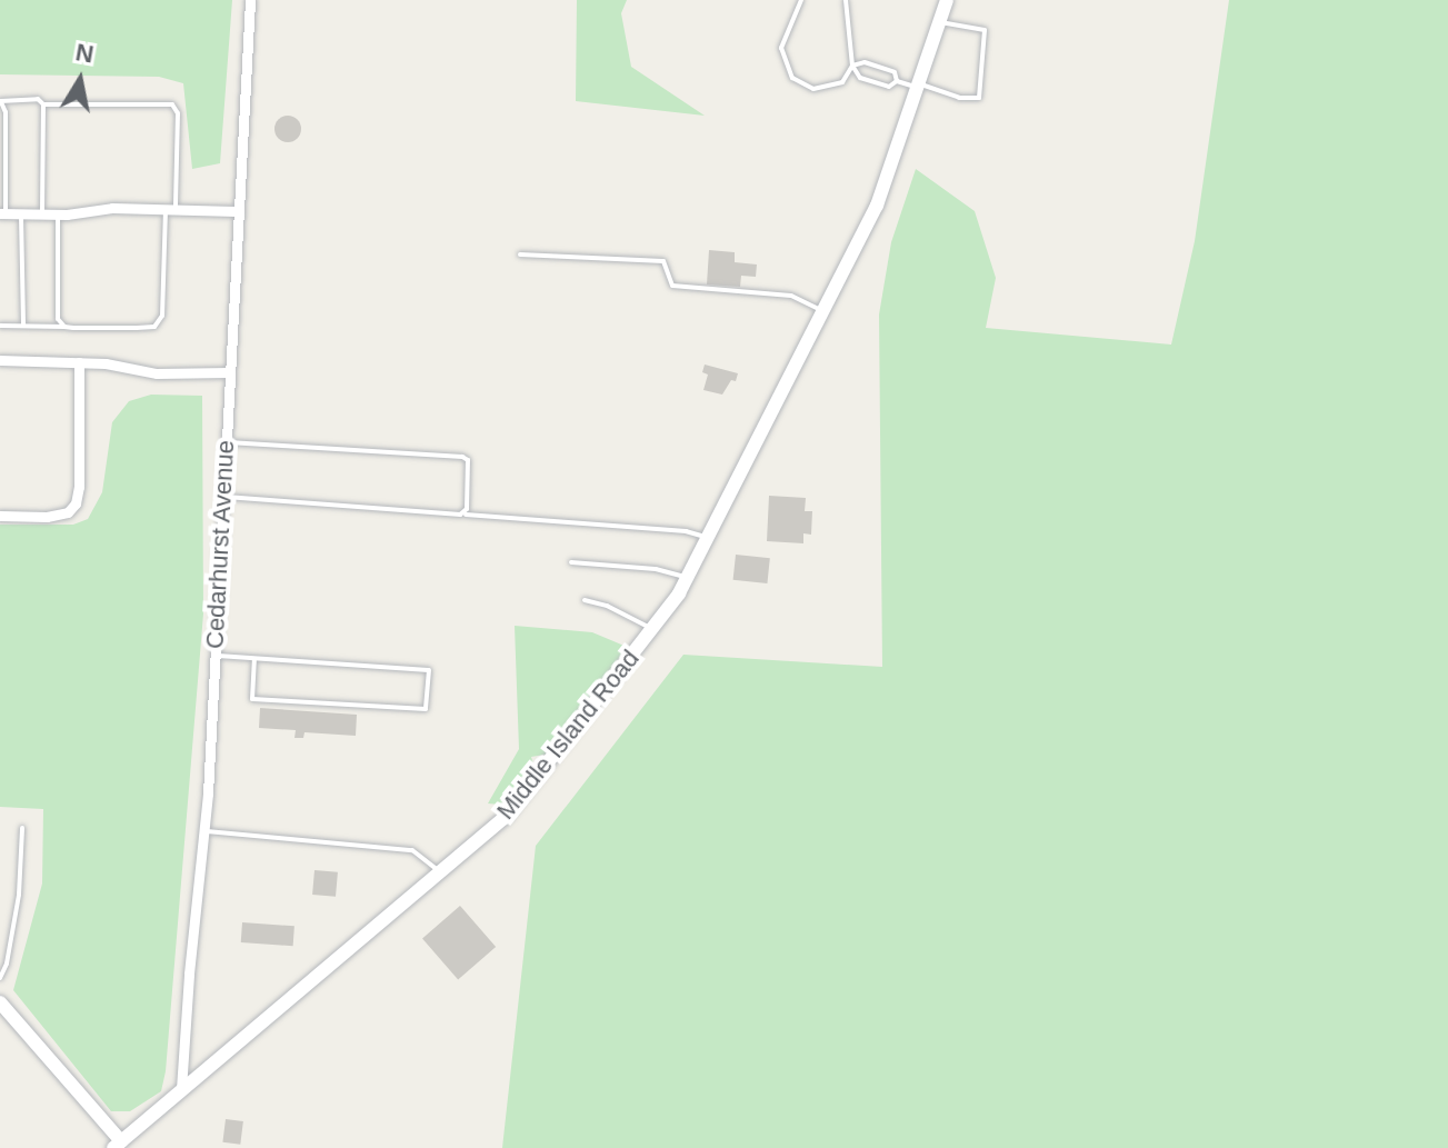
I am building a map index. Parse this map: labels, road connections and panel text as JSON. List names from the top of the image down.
{
  "streets": {
    "street": ["Cedarhurst Avenue", "Middle Island Road"]
  },
  "crossings": [
    ["Cedarhurst Avenue", "Middle Island Road"]
  ],
  "north": "top"
}
